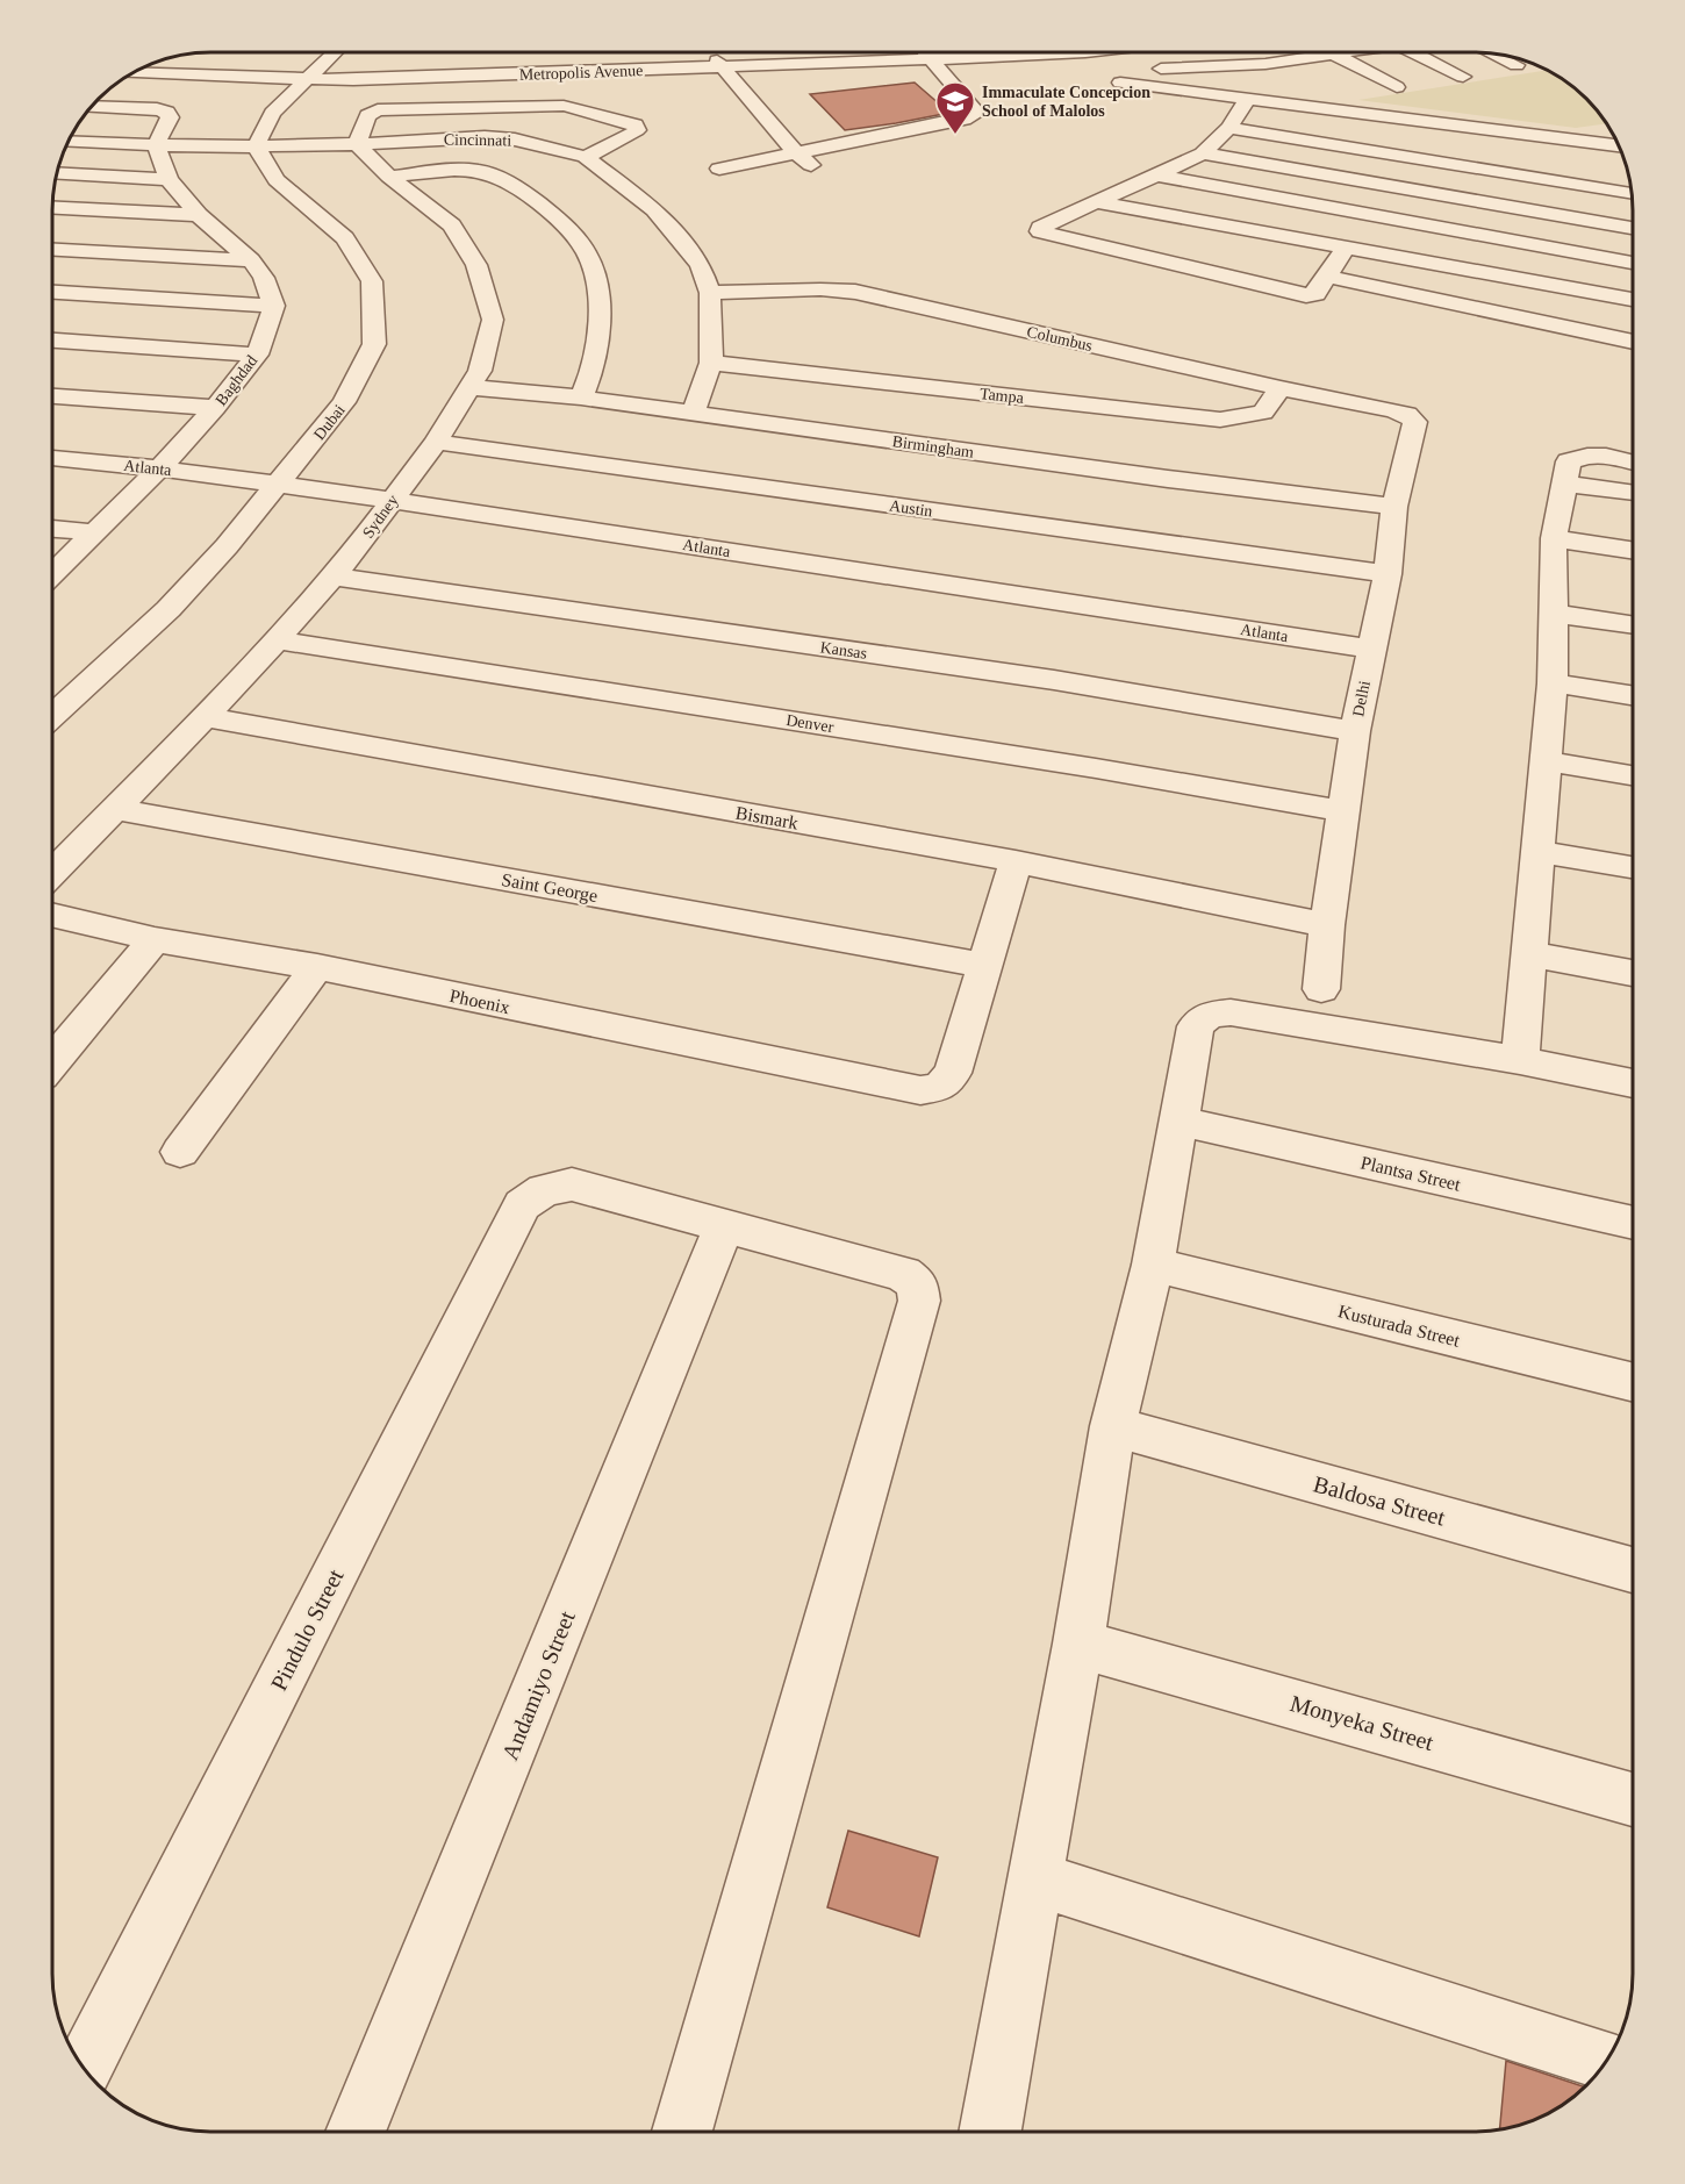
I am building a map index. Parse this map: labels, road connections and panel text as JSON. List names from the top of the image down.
{
  "streets": {
    "street": [
      "Metropolis Avenue",
      "Cincinnati",
      "Columbus",
      "Baghdad",
      "Tampa",
      "Dubai",
      "Birmingham",
      "Atlanta",
      "Austin",
      "Sydney",
      "Kansas",
      "Delhi",
      "Denver",
      "Bismark",
      "Saint George",
      "Phoenix",
      "Plantsa Street",
      "Kusturada Street",
      "Baldosa Street",
      "Pindulo Street",
      "Andamiyo Street",
      "Monyeka Street"
    ]
  },
  "crossings": [
    ["Cincinnati", "Columbus"],
    ["Cincinnati", "Tampa"],
    ["Cincinnati", "Dubai"],
    ["Cincinnati", "Birmingham"],
    ["Cincinnati", "Sydney"],
    ["Columbus", "Tampa"],
    ["Columbus", "Delhi"],
    ["Baghdad", "Atlanta"],
    ["Dubai", "Atlanta"],
    ["Birmingham", "Sydney"],
    ["Birmingham", "Delhi"],
    ["Atlanta", "Sydney"],
    ["Atlanta", "Delhi"],
    ["Austin", "Sydney"],
    ["Austin", "Delhi"],
    ["Sydney", "Kansas"],
    ["Sydney", "Denver"],
    ["Sydney", "Bismark"],
    ["Sydney", "Saint George"],
    ["Kansas", "Delhi"],
    ["Delhi", "Denver"],
    ["Delhi", "Bismark"],
    ["Saint George", "Phoenix"],
    ["Pindulo Street", "Andamiyo Street"]
  ],
  "places": {
    "school or university": ["Immaculate Concepcion School of Malolos"]
  }
}
